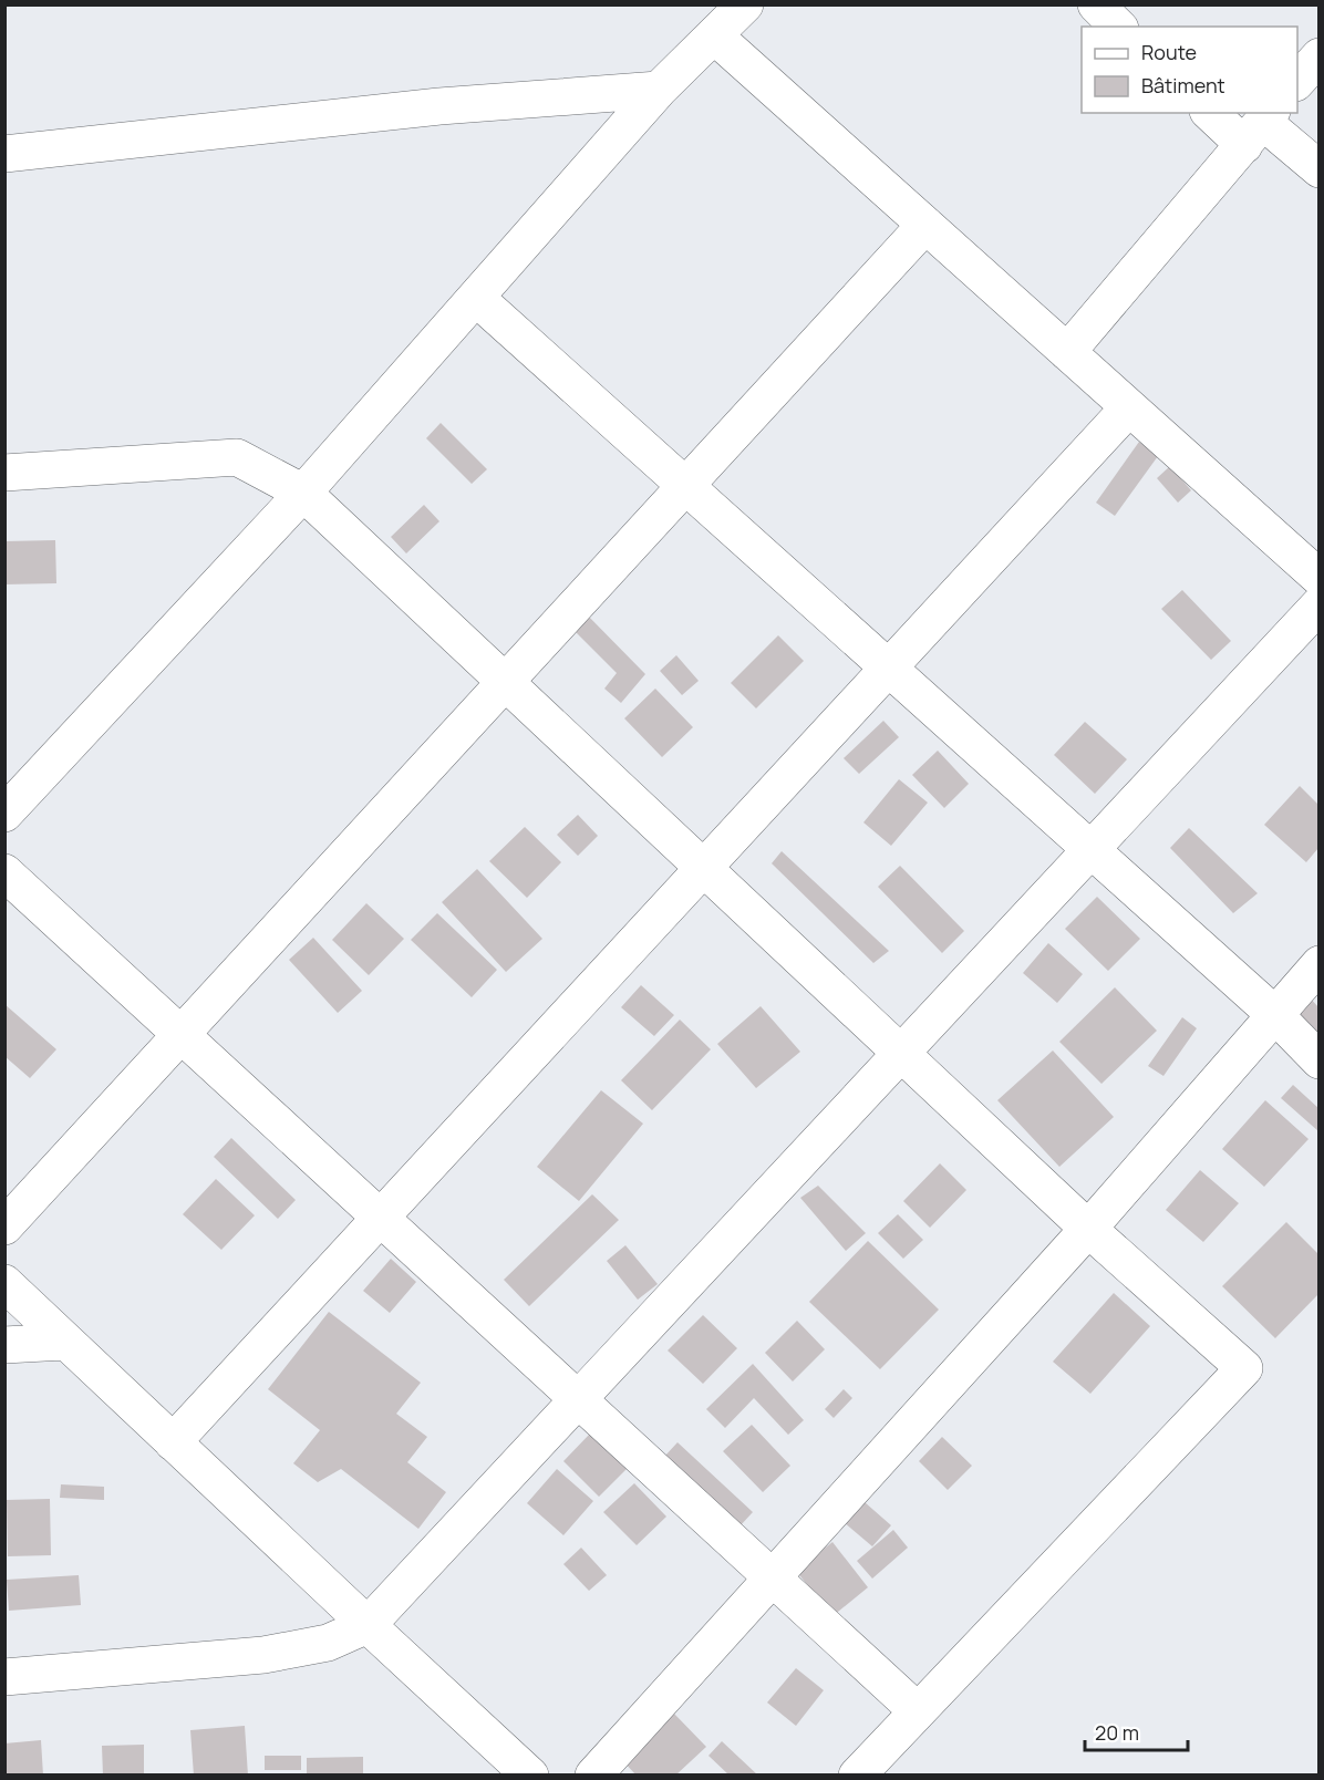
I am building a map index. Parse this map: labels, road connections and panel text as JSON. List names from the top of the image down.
{
  "legend": ["Route", "Bâtiment"],
  "scale_bar": "20 m"
}
